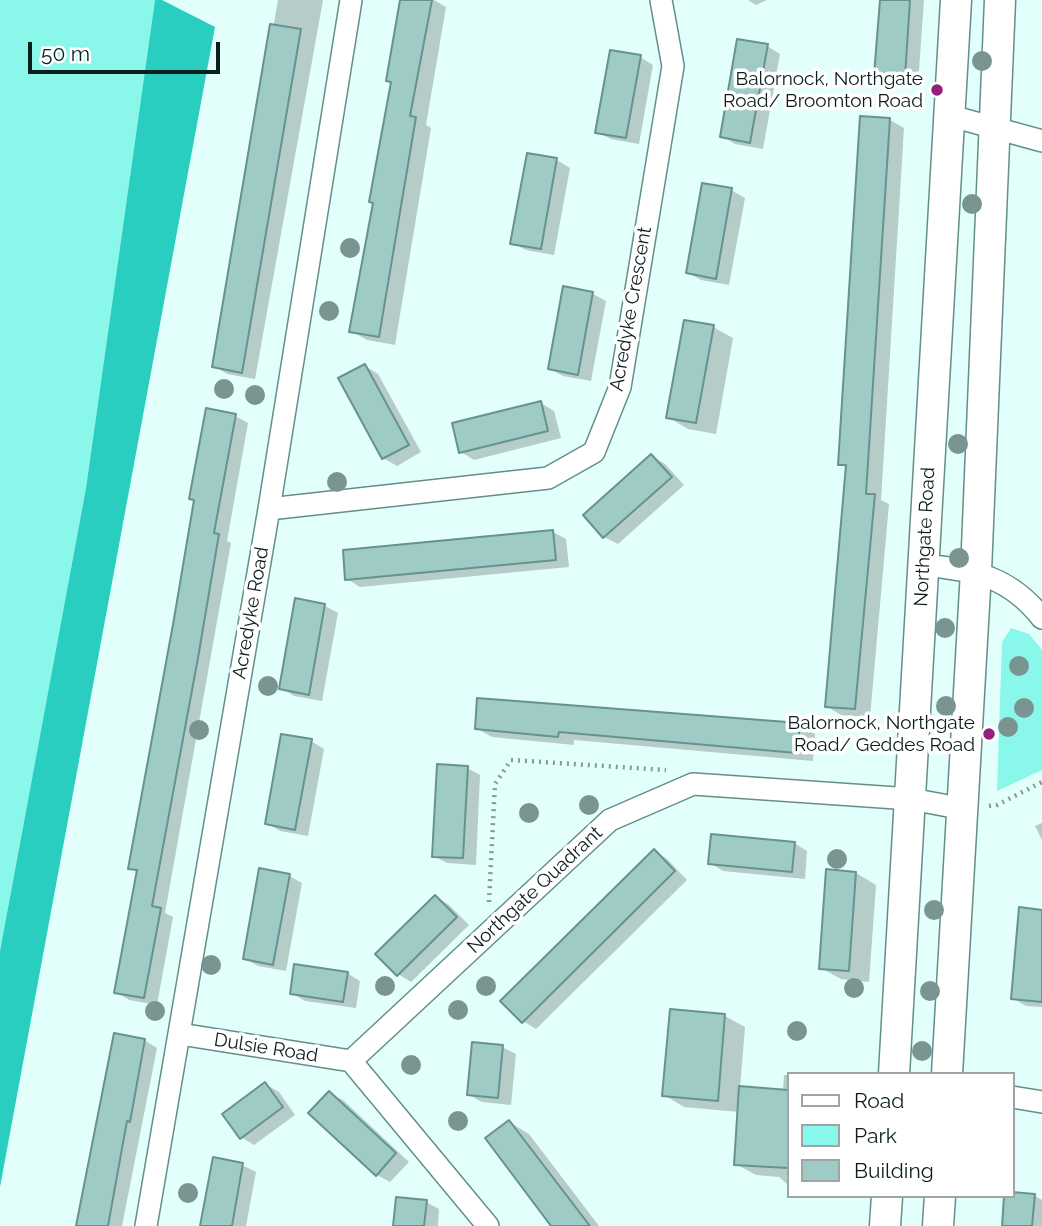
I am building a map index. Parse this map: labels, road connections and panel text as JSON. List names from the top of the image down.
{
  "streets": {
    "street": [
      "Acredyke Crescent",
      "Northgate Road",
      "Acredyke Road",
      "Northgate Quadrant",
      "Dulsie Road"
    ]
  },
  "crossings": [
    ["Acredyke Crescent", "Acredyke Road"],
    ["Northgate Road", "Northgate Quadrant"],
    ["Acredyke Road", "Dulsie Road"],
    ["Northgate Quadrant", "Dulsie Road"]
  ],
  "places": ["Balornock, Northgate Road/ Broomton Road", "Balornock, Northgate Road/ Geddes Road"],
  "legend": ["Road", "Park", "Building"],
  "scale_bar": "50 m"
}
